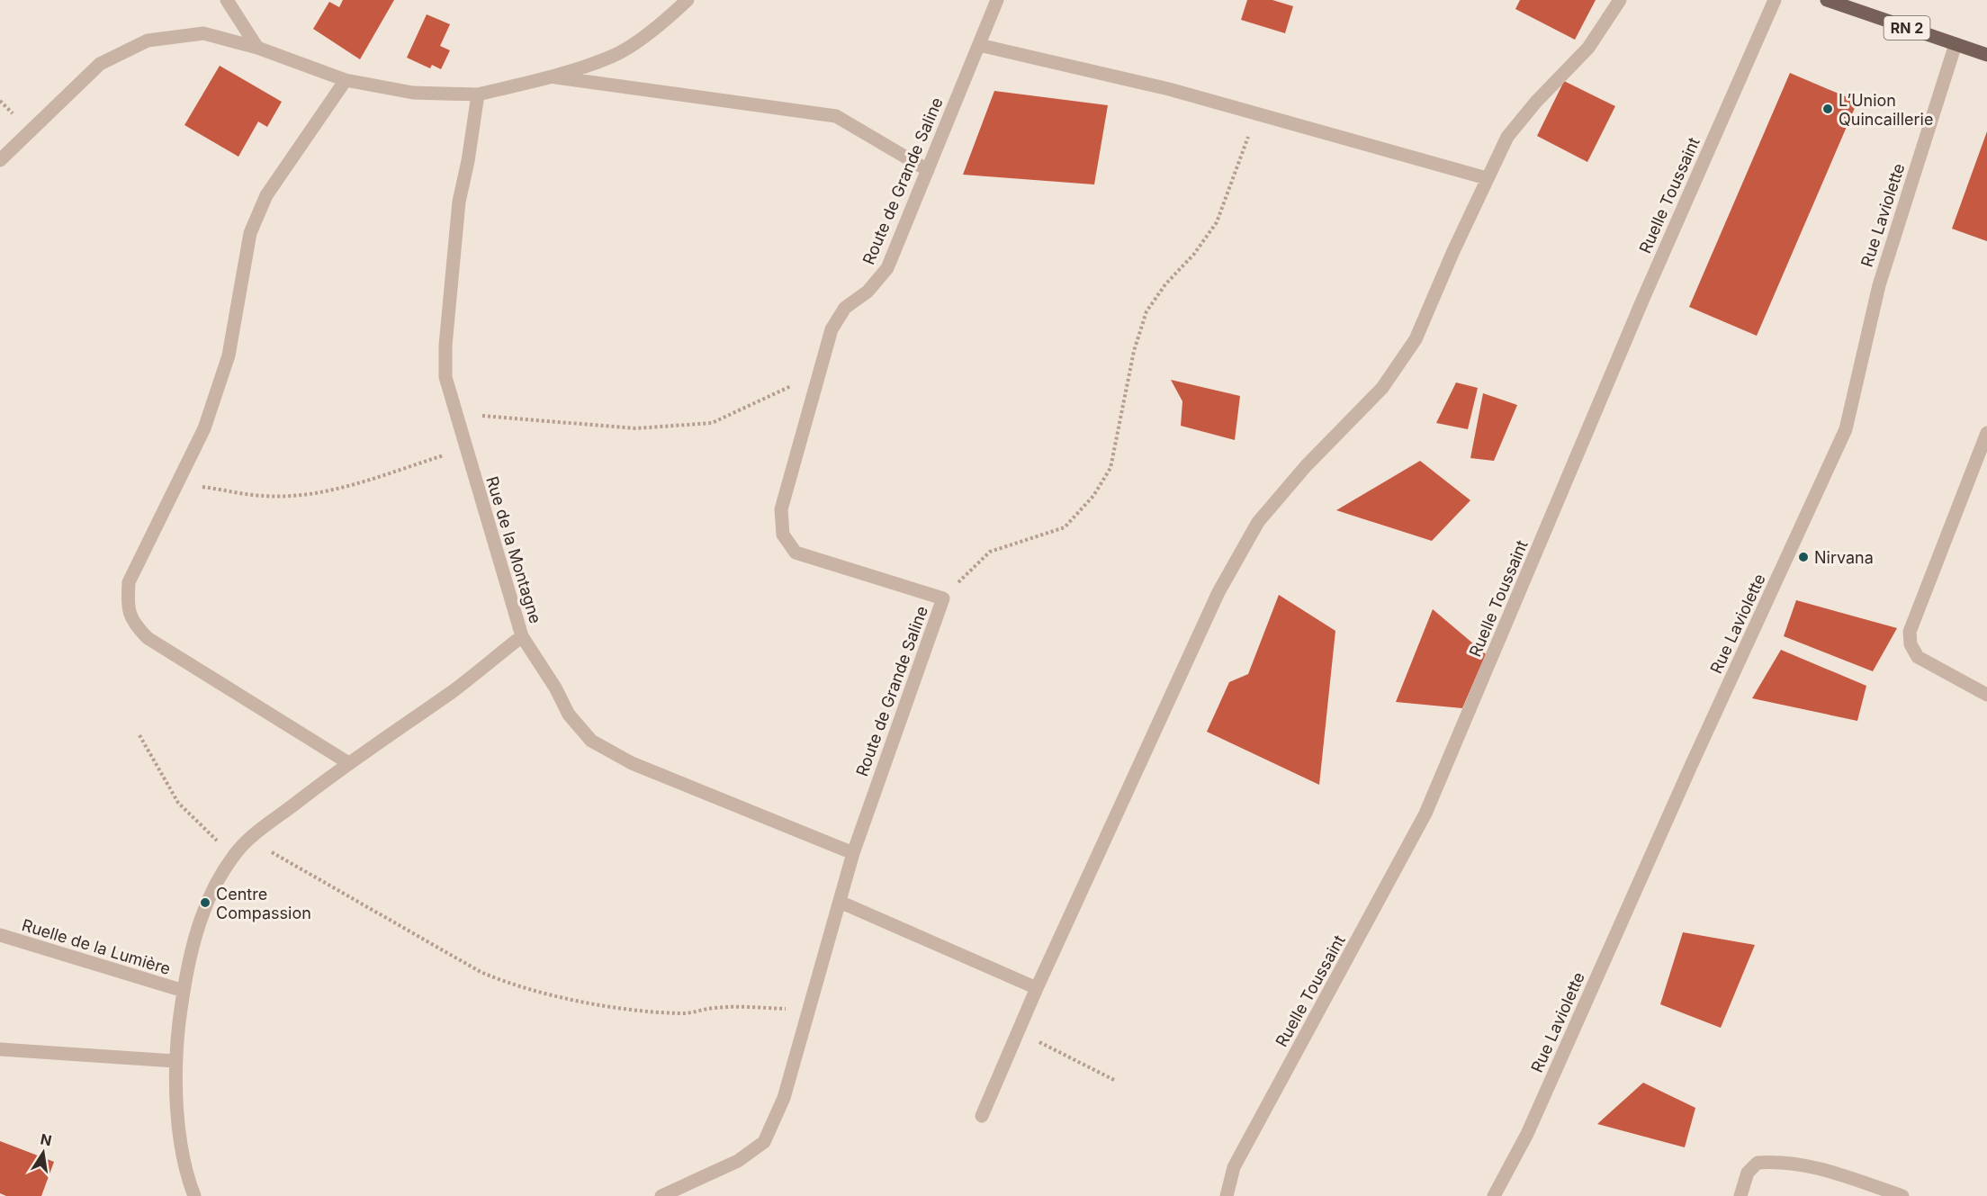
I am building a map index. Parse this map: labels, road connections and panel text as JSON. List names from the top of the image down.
{
  "streets": {
    "main road": ["RN 2"],
    "street": [
      "Route de Grande Saline",
      "Ruelle Toussaint",
      "Rue Laviolette",
      "Rue de la Montagne",
      "Ruelle de la Lumière"
    ]
  },
  "crossings": [
    ["RN 2", "Rue Laviolette"],
    ["Rue de la Montagne", "Ruelle de la Lumière"]
  ],
  "places": ["L’Union Quincaillerie", "Nirvana", "Centre Compassion"],
  "north": "top"
}
